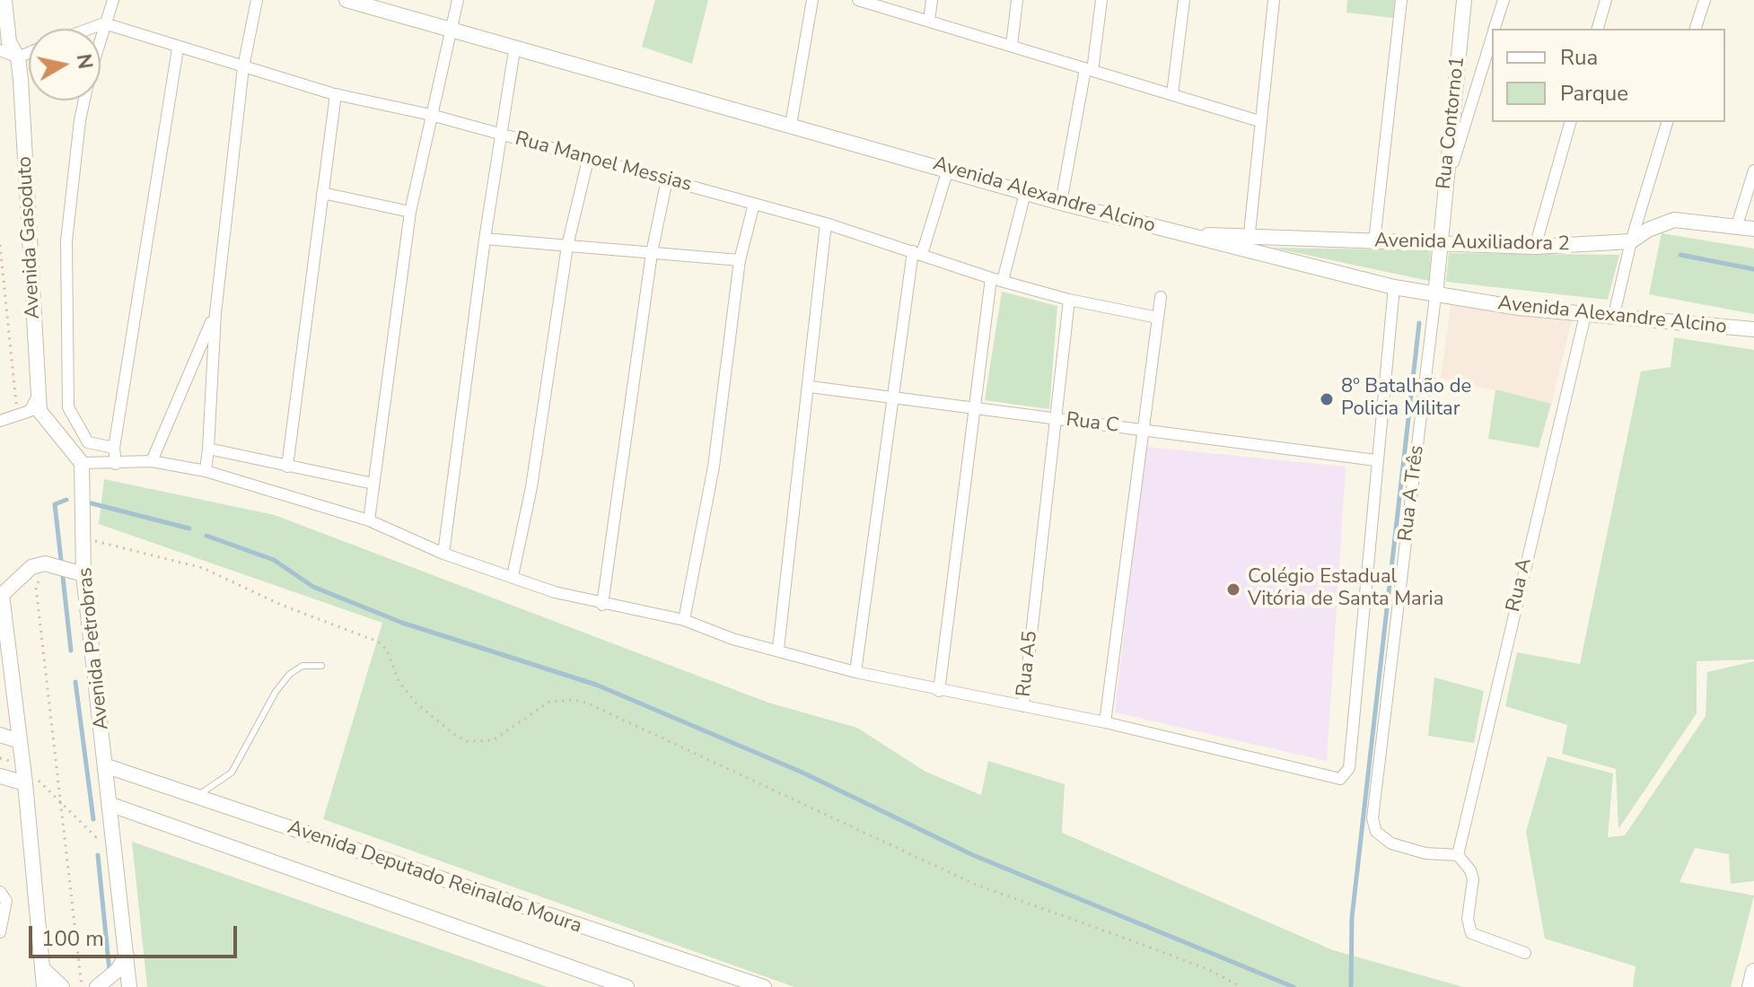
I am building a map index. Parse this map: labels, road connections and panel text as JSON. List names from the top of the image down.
{
  "streets": {
    "street": [
      "Rua Contorno1",
      "Rua Manoel Messias",
      "Avenida Alexandre Alcino",
      "Avenida Gasoduto",
      "Avenida Auxiliadora 2",
      "Rua C",
      "Rua A Três",
      "Rua A",
      "Avenida Petrobras",
      "Rua A5",
      "Avenida Deputado Reinaldo Moura"
    ]
  },
  "crossings": [
    ["Rua Contorno1", "Avenida Alexandre Alcino"],
    ["Rua Contorno1", "Avenida Auxiliadora 2"],
    ["Rua Contorno1", "Rua A Três"],
    ["Rua Manoel Messias", "Rua A5"],
    ["Avenida Alexandre Alcino", "Avenida Auxiliadora 2"],
    ["Avenida Alexandre Alcino", "Rua A Três"],
    ["Avenida Alexandre Alcino", "Rua A"],
    ["Avenida Gasoduto", "Avenida Petrobras"],
    ["Rua C", "Rua A5"],
    ["Rua A Três", "Rua A"],
    ["Avenida Petrobras", "Avenida Deputado Reinaldo Moura"]
  ],
  "places": ["8º Batalhão de Policia Militar", "Colégio Estadual Vitória de Santa Maria"],
  "legend": ["Rua", "Parque"],
  "scale_bar": "100 m",
  "north": "right"
}
